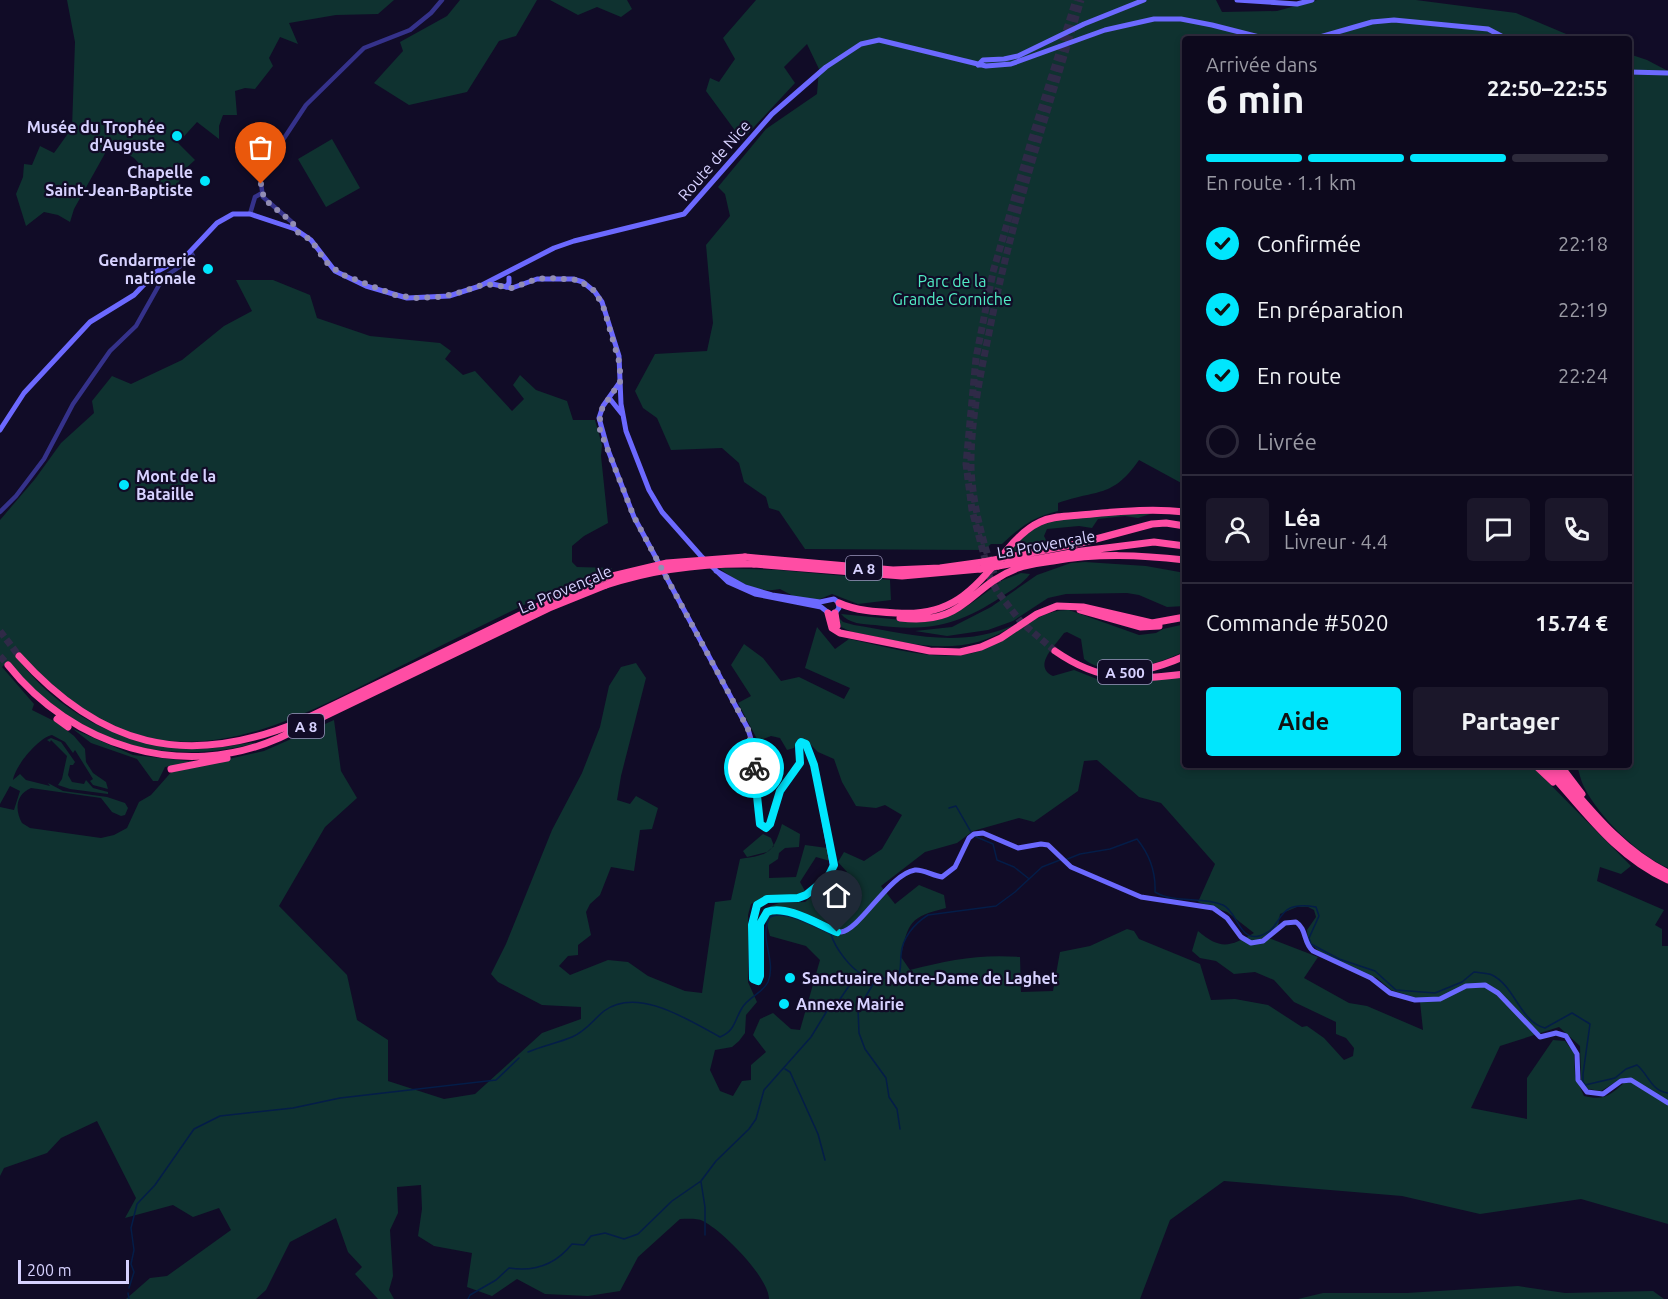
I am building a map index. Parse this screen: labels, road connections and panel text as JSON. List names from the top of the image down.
{
  "streets": {
    "highway": ["La Provençale", "A 8", "A 500"],
    "main road": ["Route de Nice"]
  },
  "parks": ["Parc de la Grande Corniche"],
  "places": [
    "Musée du Trophée d'Auguste",
    "Chapelle Saint-Jean-Baptiste",
    "Gendarmerie nationale",
    "Mont de la Bataille",
    "Sanctuaire Notre-Dame de Laghet",
    "Annexe Mairie"
  ],
  "scale_bar": "200 m",
  "page": {
    "heading": ["6 min", "Arrivée dans", "22:50–22:55"],
    "panel": [
      "Léa",
      "Livreur · 4.4",
      "Commande #5020",
      "15.74 €"
    ],
    "bar": "En route · 1.1 km",
    "list": [
      ["Confirmée", "22:18"],
      ["En préparation", "22:19"],
      ["En route", "22:24"],
      "Livrée"
    ],
    "buttons": ["Aide", "Partager"],
    "scale": "200 m"
  }
}
